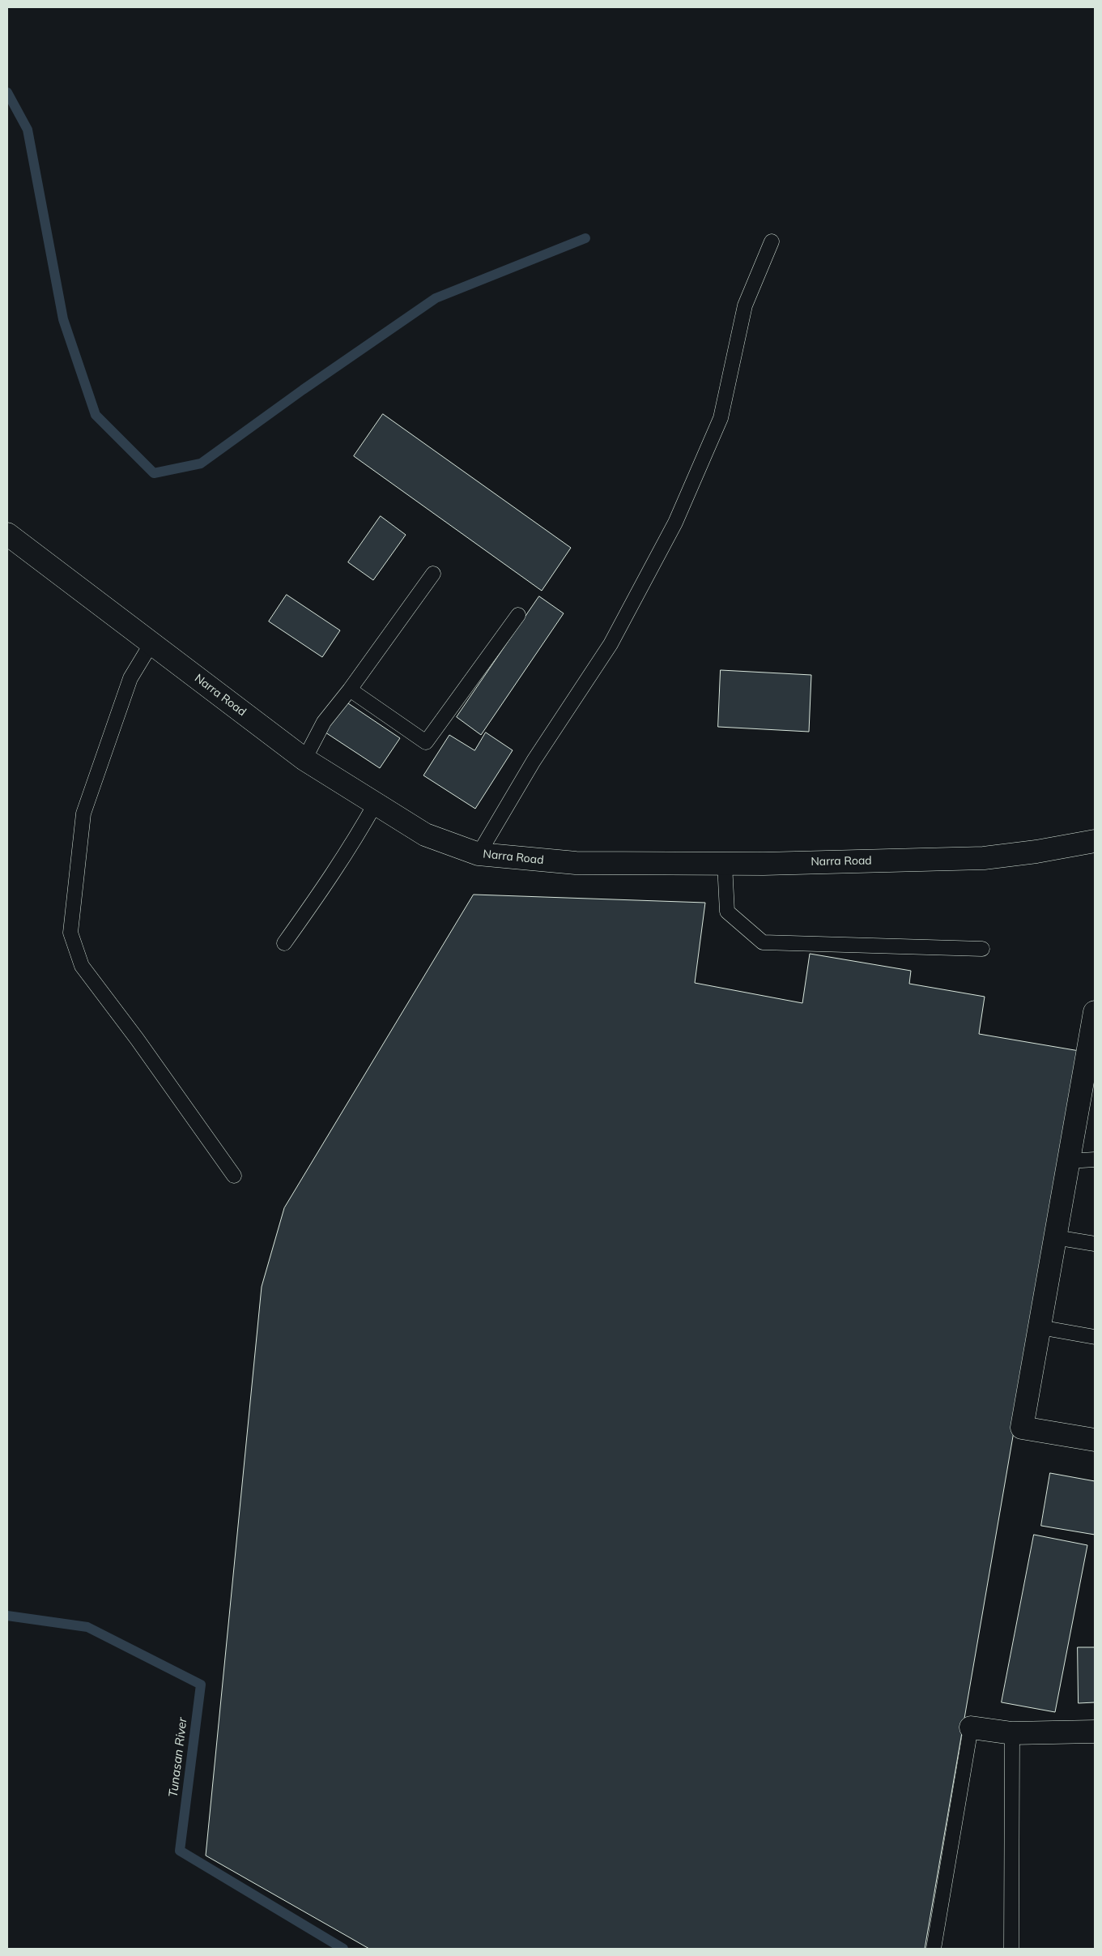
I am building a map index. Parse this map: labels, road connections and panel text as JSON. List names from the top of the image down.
{
  "streets": {
    "street": ["Narra Road"]
  },
  "water": ["Tunasan River"]
}
